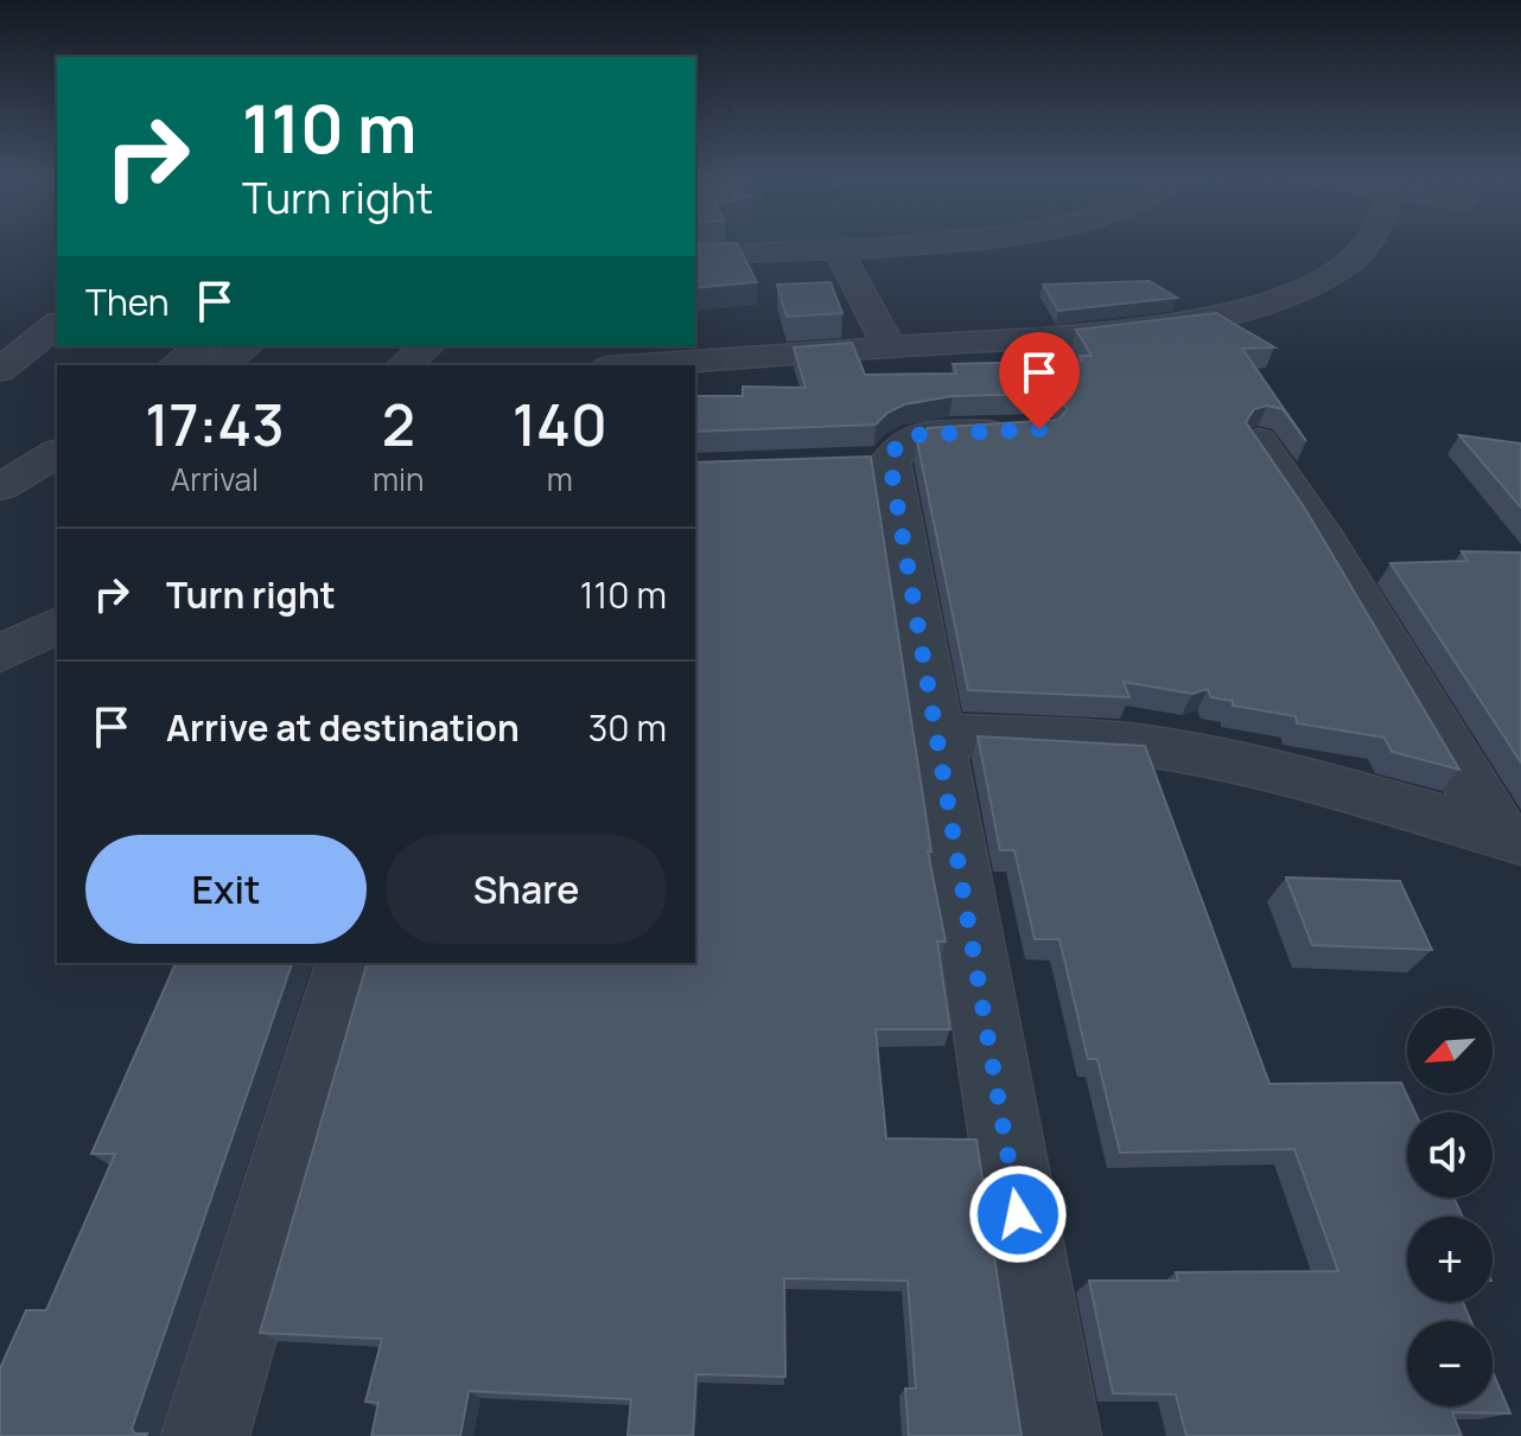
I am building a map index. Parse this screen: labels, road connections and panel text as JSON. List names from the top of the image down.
{
  "north": "bottom left",
  "page": {
    "turn": ["110 m", "Turn right"],
    "then": "Then",
    "eta": [
      "17:43",
      "Arrival",
      "2",
      "min",
      "140",
      "m"
    ],
    "list": [
      {
        "name": "Turn right",
        "value": "110 m"
      },
      {
        "name": "Arrive at destination",
        "value": "30 m"
      }
    ],
    "buttons": ["Exit", "Share"],
    "map_buttons": ["+", "−"]
  }
}
